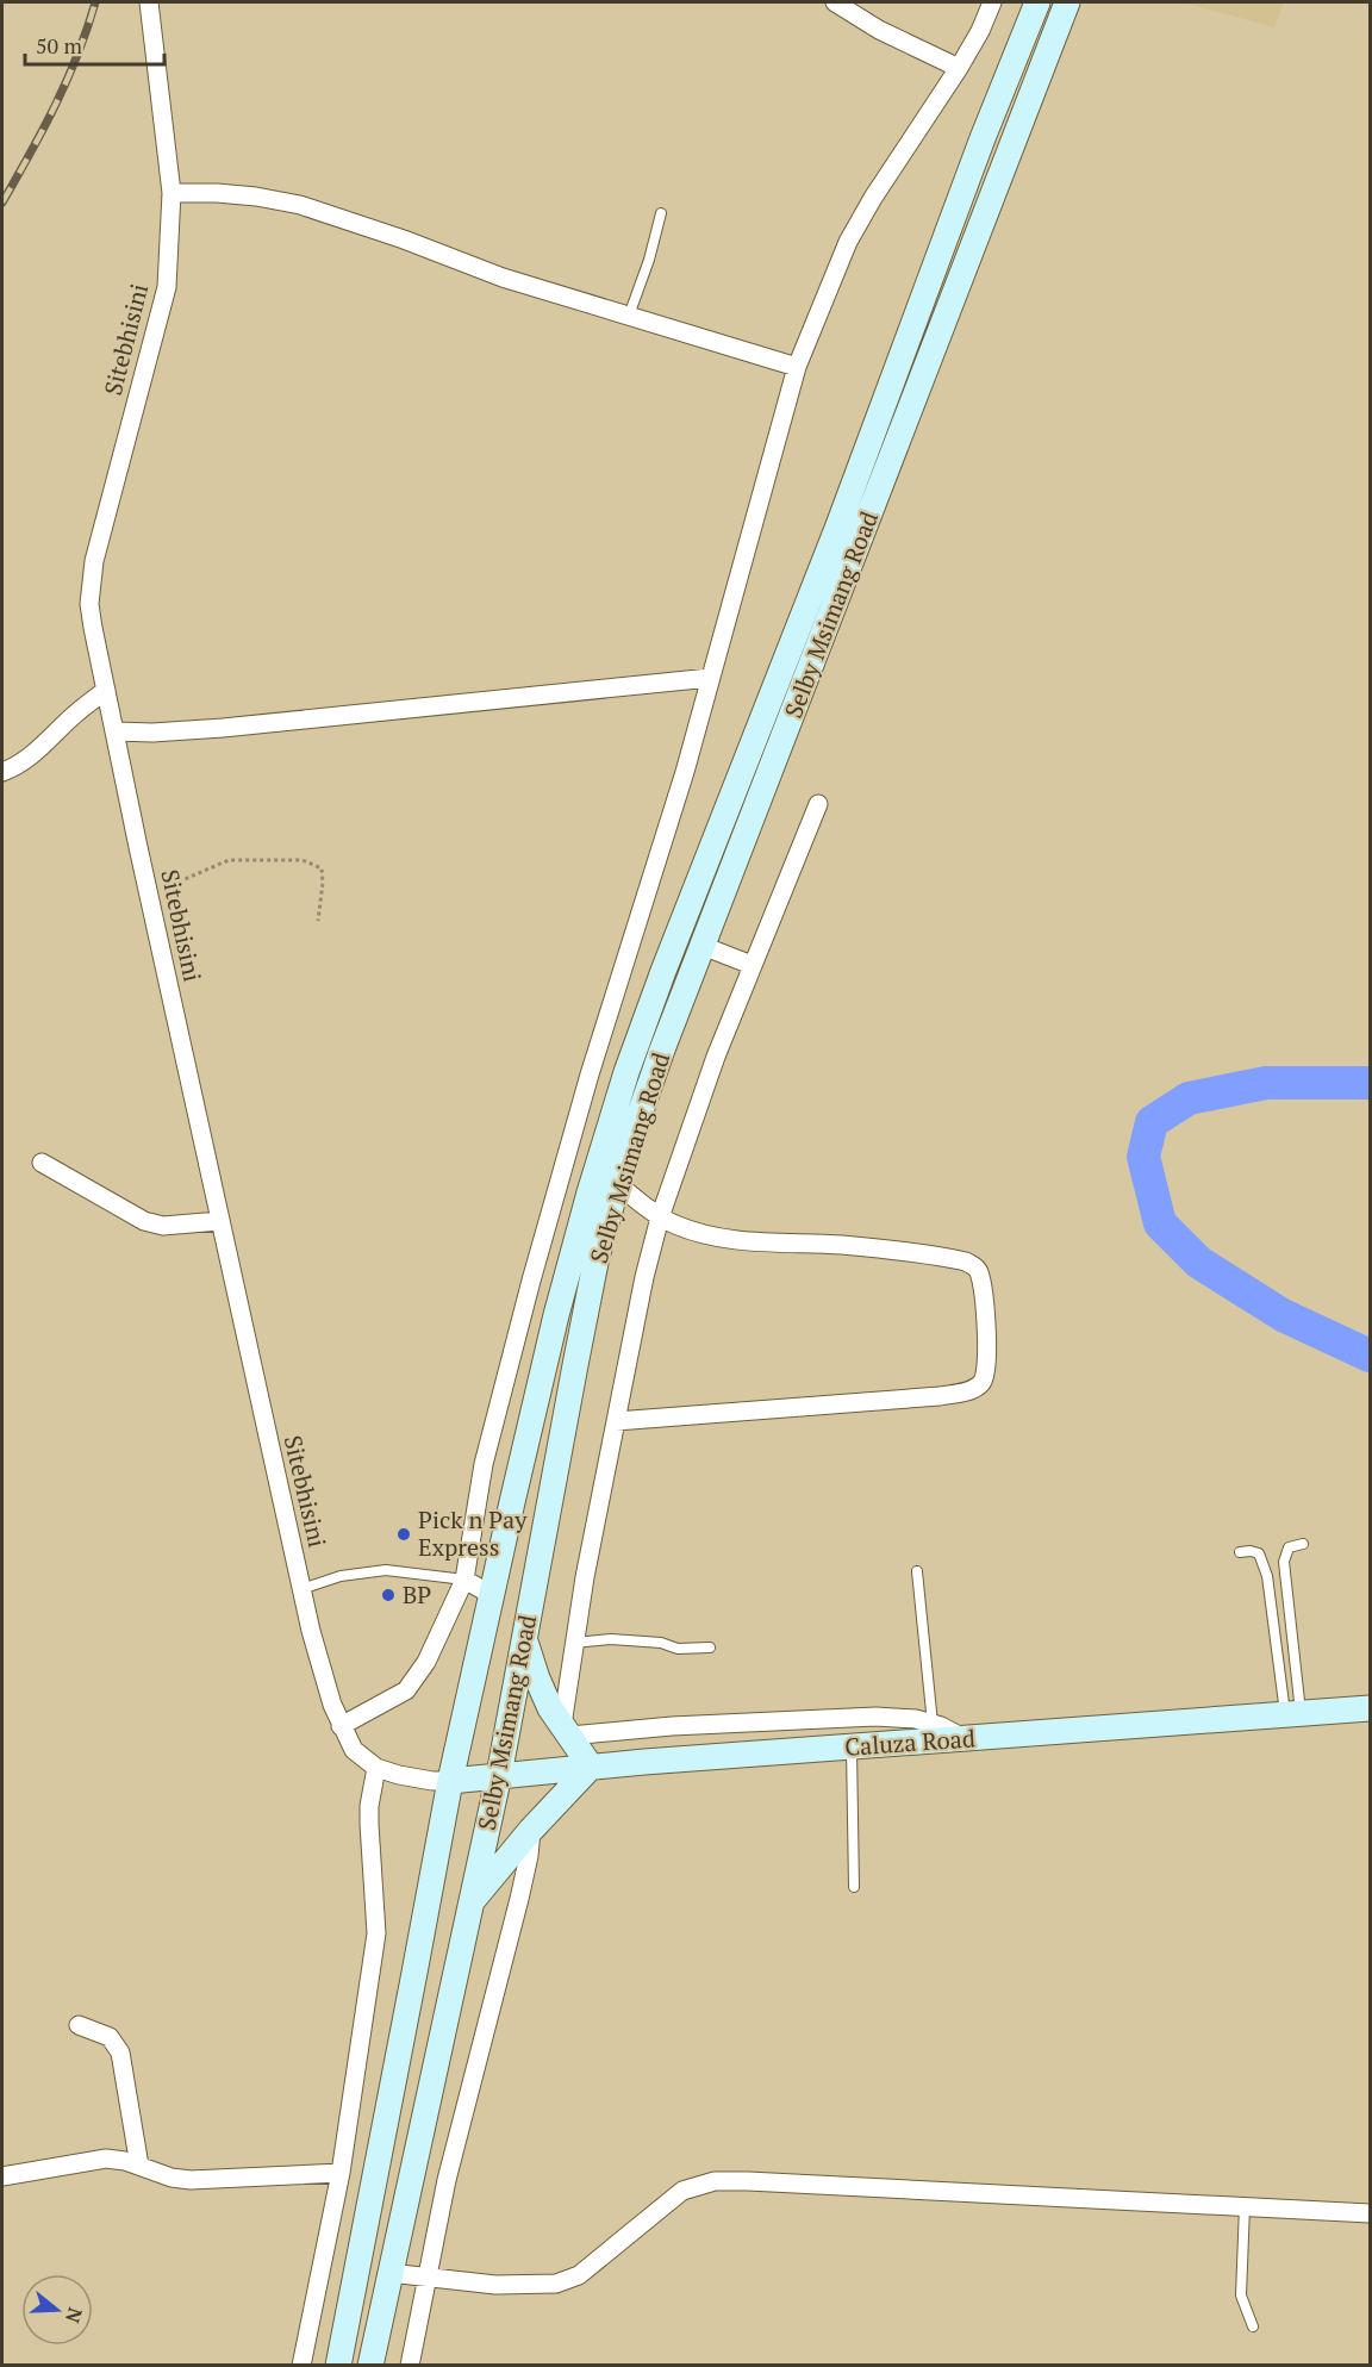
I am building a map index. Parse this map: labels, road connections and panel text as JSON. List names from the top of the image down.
{
  "streets": {
    "main road": ["Selby Msimang Road", "Caluza Road"],
    "street": ["Sitebhisini"]
  },
  "crossings": [
    ["Sitebhisini", "Selby Msimang Road"],
    ["Sitebhisini", "Caluza Road"],
    ["Selby Msimang Road", "Caluza Road"]
  ],
  "places": ["Pick n Pay Express", "BP"],
  "scale_bar": "50 m",
  "north": "right"
}
